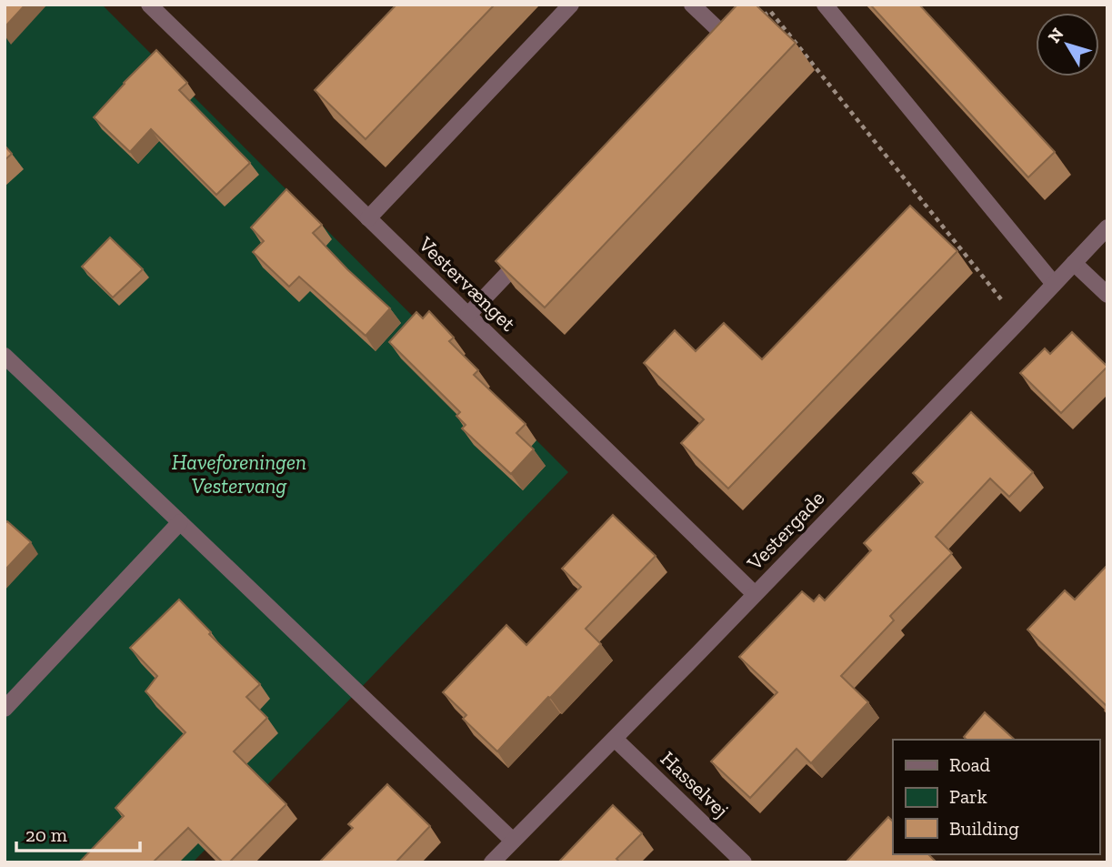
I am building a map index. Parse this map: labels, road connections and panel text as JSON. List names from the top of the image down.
{
  "streets": {
    "street": ["Vestervænget", "Vestergade", "Hasselvej"]
  },
  "crossings": [
    ["Vestervænget", "Vestergade"],
    ["Vestergade", "Hasselvej"]
  ],
  "parks": ["Haveforeningen Vestervang"],
  "legend": ["Road", "Park", "Building"],
  "scale_bar": "20 m",
  "north": "top left"
}
